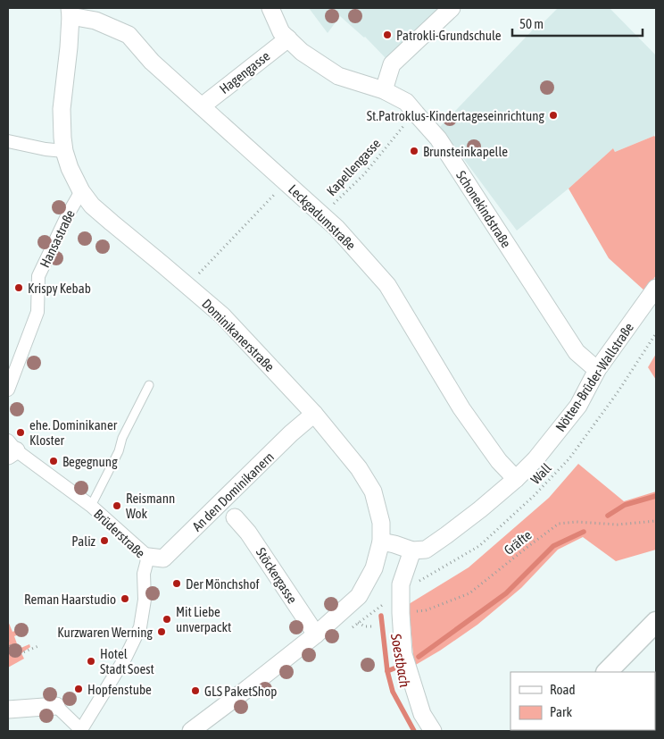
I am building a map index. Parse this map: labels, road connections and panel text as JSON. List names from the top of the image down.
{
  "streets": {
    "street": [
      "Hagengasse",
      "Schonekindstraße",
      "Leckgadumstraße",
      "Hansastraße",
      "Dominikanerstraße",
      "Nötten-Brüder-Wallstraße",
      "An den Dominikanern",
      "Brüderstraße",
      "Stöckergasse"
    ],
    "path": ["Kapellengasse", "Wall", "Gräfte"]
  },
  "crossings": [
    ["Hagengasse", "Schonekindstraße"],
    ["Hagengasse", "Leckgadumstraße"],
    ["Kapellengasse", "Schonekindstraße"],
    ["Kapellengasse", "Leckgadumstraße"],
    ["Schonekindstraße", "Nötten-Brüder-Wallstraße"],
    ["Leckgadumstraße", "Nötten-Brüder-Wallstraße"],
    ["Hansastraße", "Dominikanerstraße"],
    ["Dominikanerstraße", "An den Dominikanern"],
    ["An den Dominikanern", "Brüderstraße"]
  ],
  "water": ["Soestbach"],
  "places": [
    "Patrokli-Grundschule",
    "St.Patroklus-Kindertageseinrichtung",
    "Brunsteinkapelle",
    "Krispy Kebab",
    "ehe. Dominikaner Kloster",
    "Begegnung",
    "Reismann Wok",
    "Paliz",
    "Der Mönchshof",
    "Reman Haarstudio",
    "Mit Liebe unverpackt",
    "Kurzwaren Werning",
    "Hotel Stadt Soest",
    "Hopfenstube",
    "GLS PaketShop"
  ],
  "legend": ["Road", "Park"],
  "scale_bar": "50 m"
}
